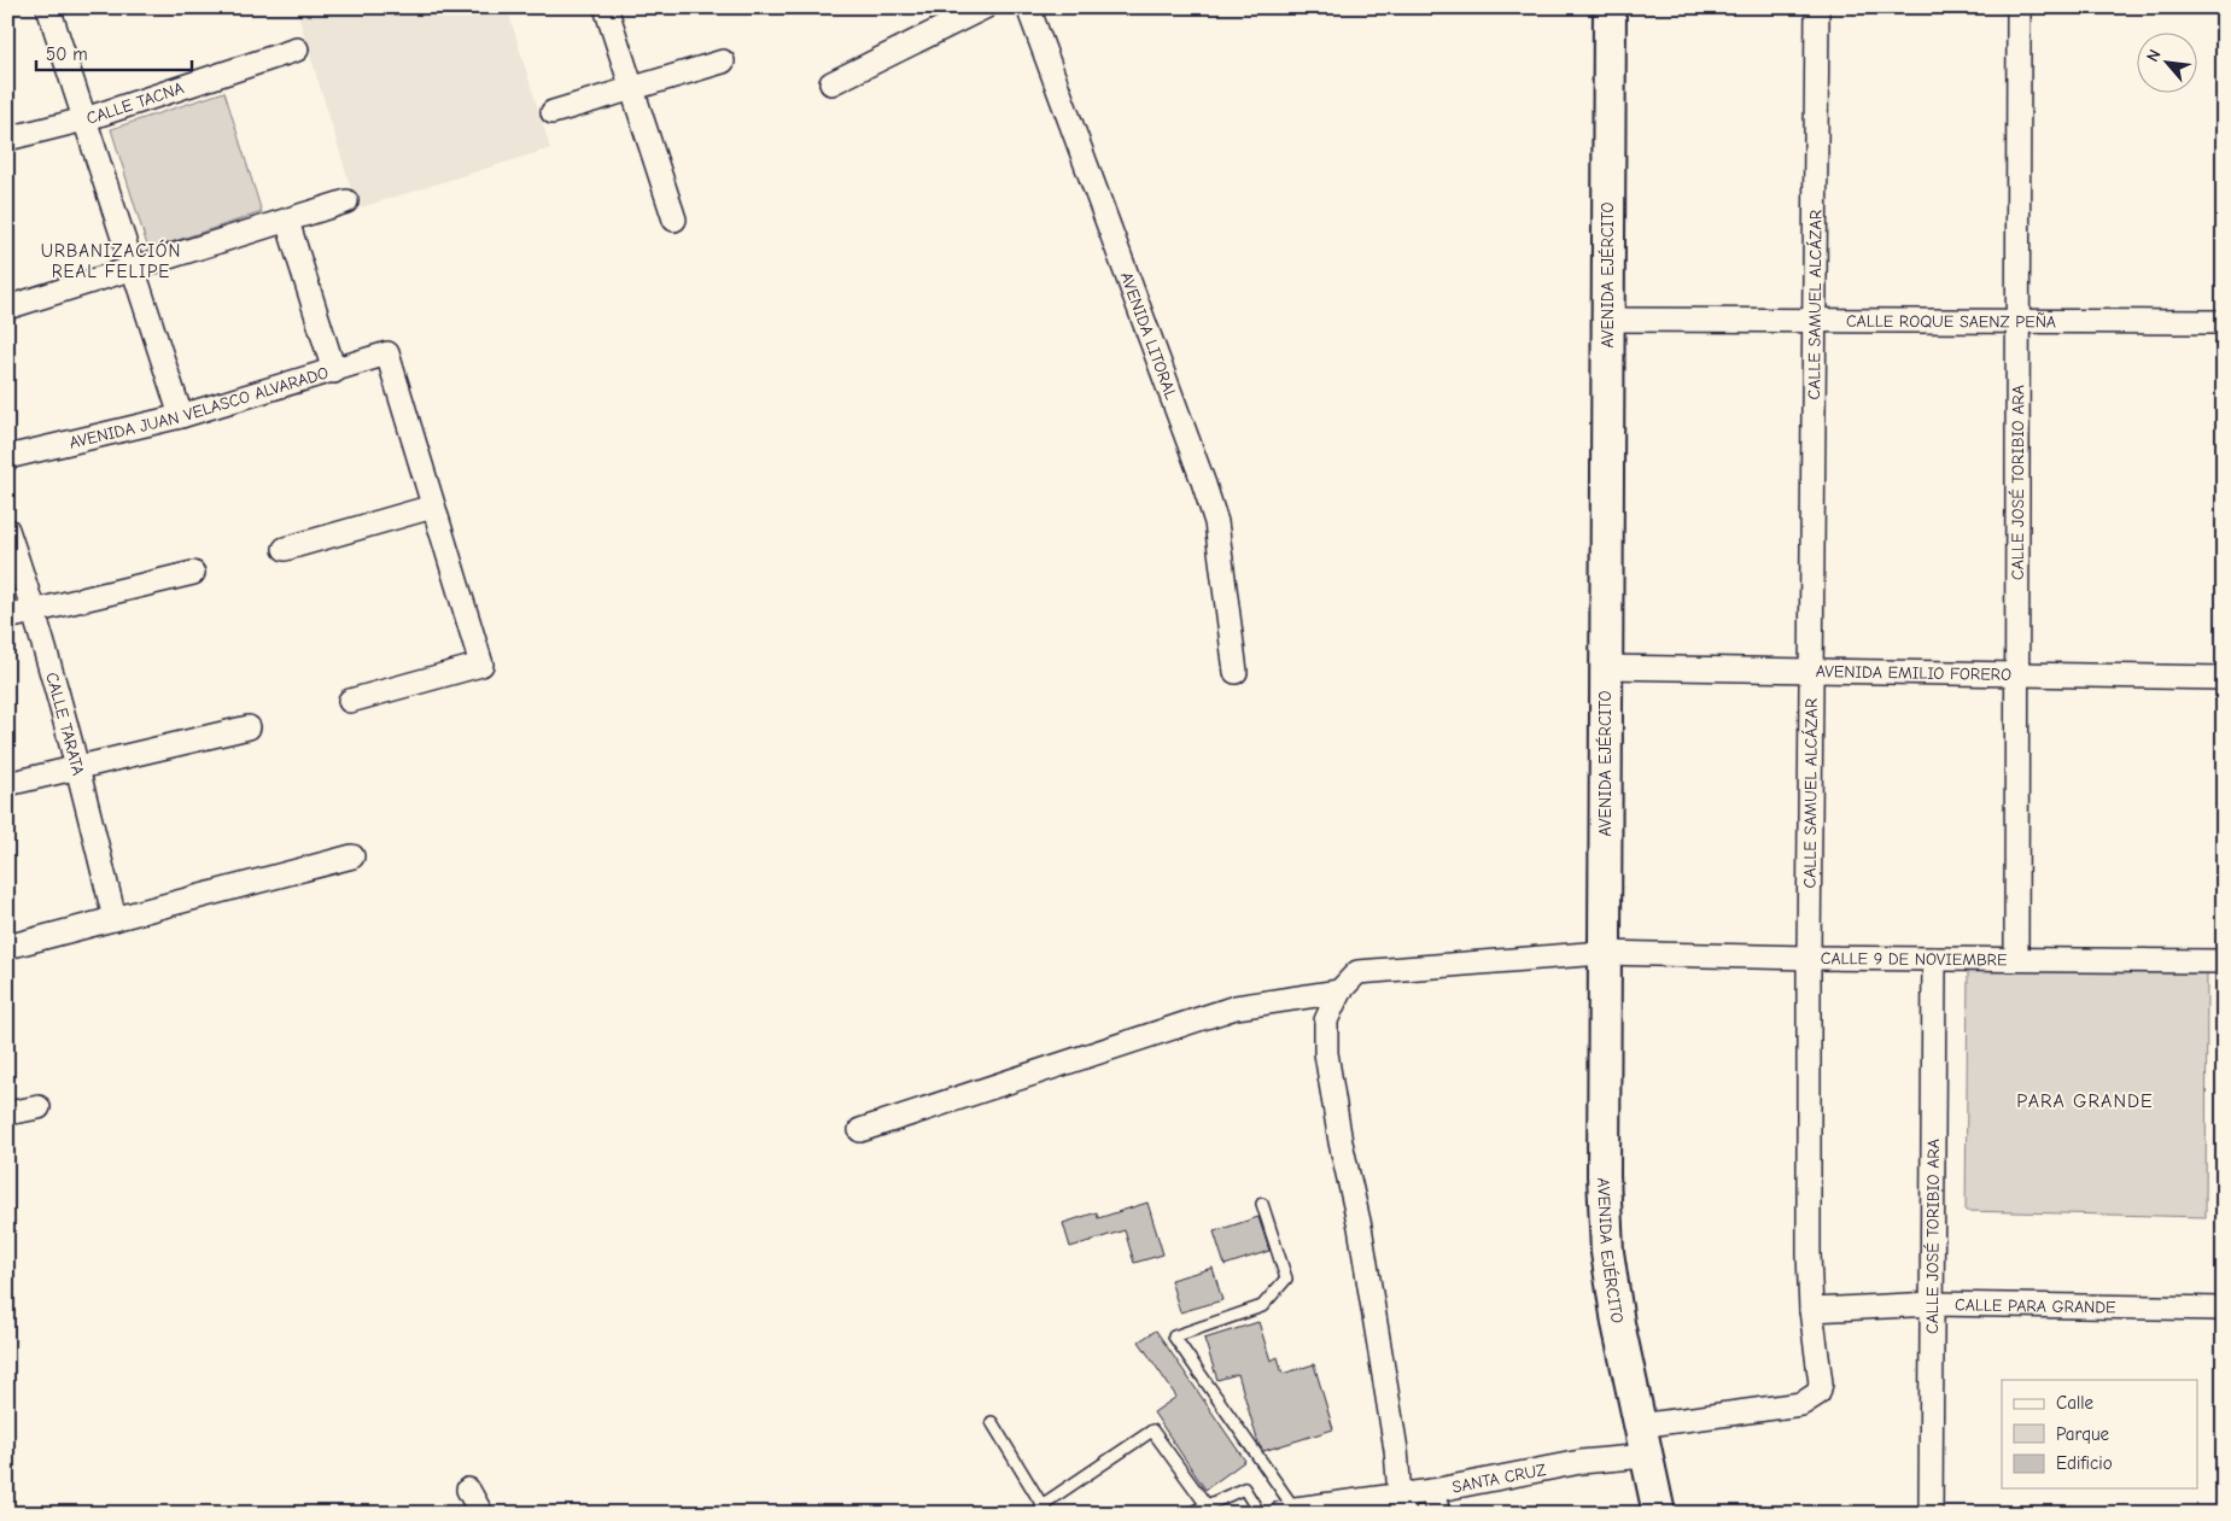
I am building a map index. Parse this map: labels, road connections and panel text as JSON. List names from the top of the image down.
{
  "streets": {
    "main road": ["AVENIDA EJÉRCITO"],
    "street": [
      "CALLE TACNA",
      "CALLE SAMUEL ALCÁZAR",
      "CALLE ROQUE SAENZ PEÑA",
      "AVENIDA LITORAL",
      "AVENIDA JUAN VELASCO ALVARADO",
      "CALLE JOSÉ TORIBIO ARA",
      "AVENIDA EMILIO FORERO",
      "CALLE TARATA",
      "CALLE 9 DE NOVIEMBRE",
      "CALLE PARA GRANDE",
      "SANTA CRUZ"
    ]
  },
  "crossings": [
    ["AVENIDA EJÉRCITO", "CALLE SAMUEL ALCÁZAR"],
    ["AVENIDA EJÉRCITO", "CALLE ROQUE SAENZ PEÑA"],
    ["AVENIDA EJÉRCITO", "AVENIDA EMILIO FORERO"],
    ["AVENIDA EJÉRCITO", "CALLE 9 DE NOVIEMBRE"],
    ["AVENIDA EJÉRCITO", "SANTA CRUZ"],
    ["CALLE SAMUEL ALCÁZAR", "CALLE ROQUE SAENZ PEÑA"],
    ["CALLE SAMUEL ALCÁZAR", "AVENIDA EMILIO FORERO"],
    ["CALLE SAMUEL ALCÁZAR", "CALLE 9 DE NOVIEMBRE"],
    ["CALLE SAMUEL ALCÁZAR", "CALLE PARA GRANDE"],
    ["CALLE ROQUE SAENZ PEÑA", "CALLE JOSÉ TORIBIO ARA"],
    ["CALLE JOSÉ TORIBIO ARA", "AVENIDA EMILIO FORERO"],
    ["CALLE JOSÉ TORIBIO ARA", "CALLE 9 DE NOVIEMBRE"],
    ["CALLE JOSÉ TORIBIO ARA", "CALLE PARA GRANDE"]
  ],
  "districts": ["URBANIZACIÓN REAL FELIPE", "PARA GRANDE"],
  "legend": ["Calle", "Parque", "Edificio"],
  "scale_bar": "50 m",
  "north": "top left"
}
